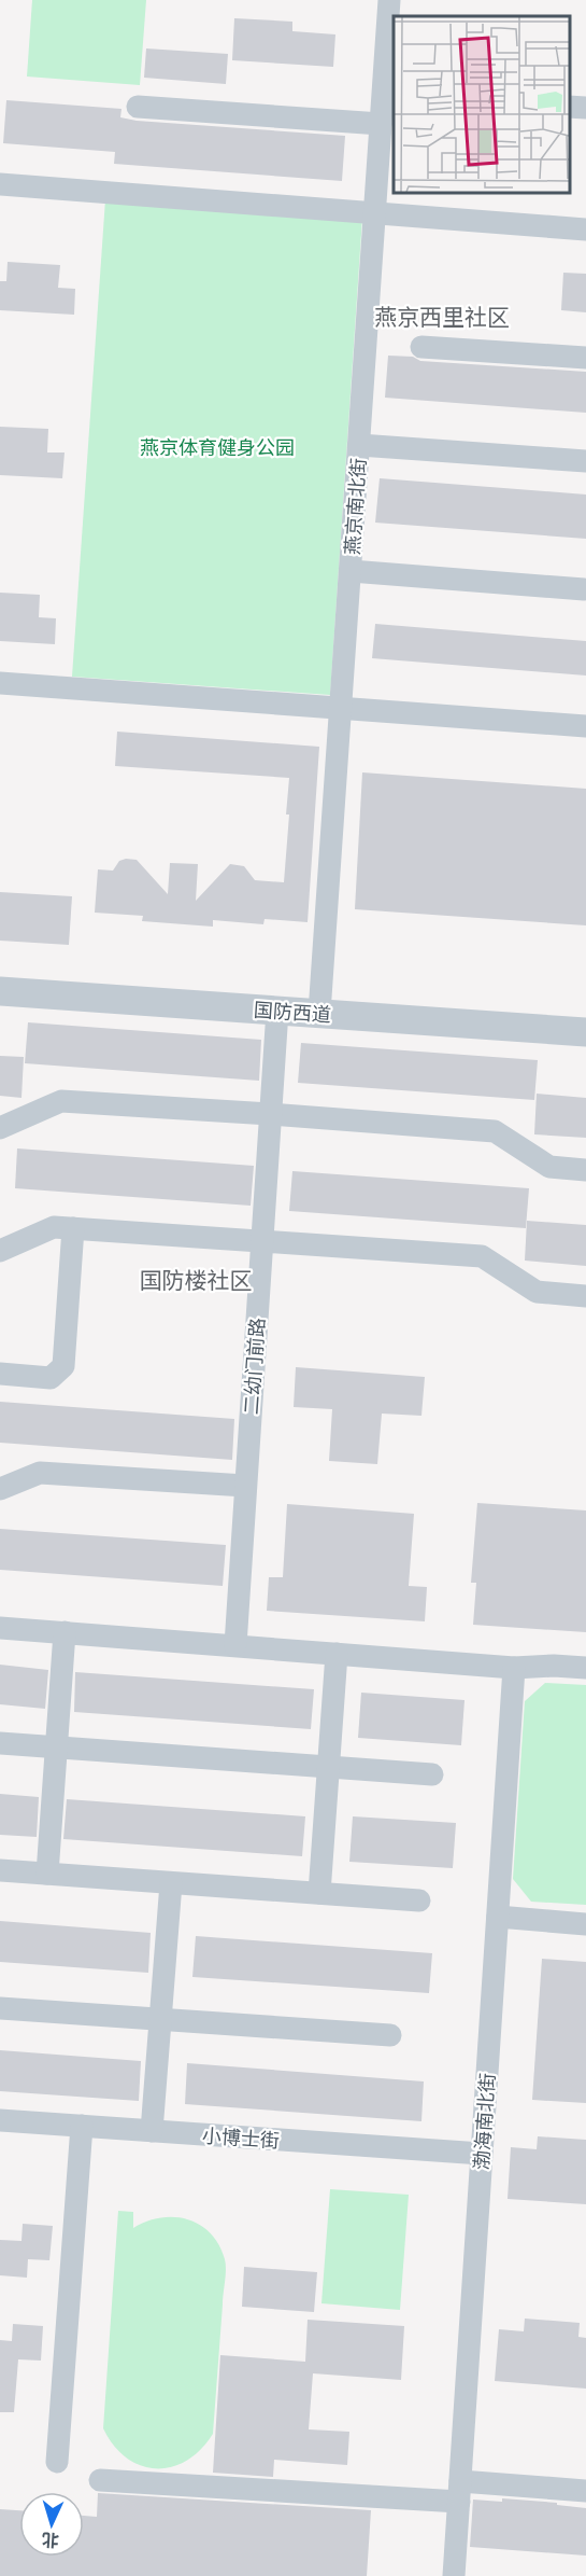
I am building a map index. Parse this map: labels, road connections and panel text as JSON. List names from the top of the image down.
{
  "streets": {
    "street": [
      "燕京南北街",
      "国防西道",
      "二幼门前路",
      "渤海南北街",
      "小博士街"
    ]
  },
  "crossings": [
    ["燕京南北街", "国防西道"],
    ["国防西道", "二幼门前路"],
    ["渤海南北街", "小博士街"]
  ],
  "districts": ["燕京西里社区", "国防楼社区"],
  "parks": ["燕京体育健身公园"],
  "north": "bottom"
}
